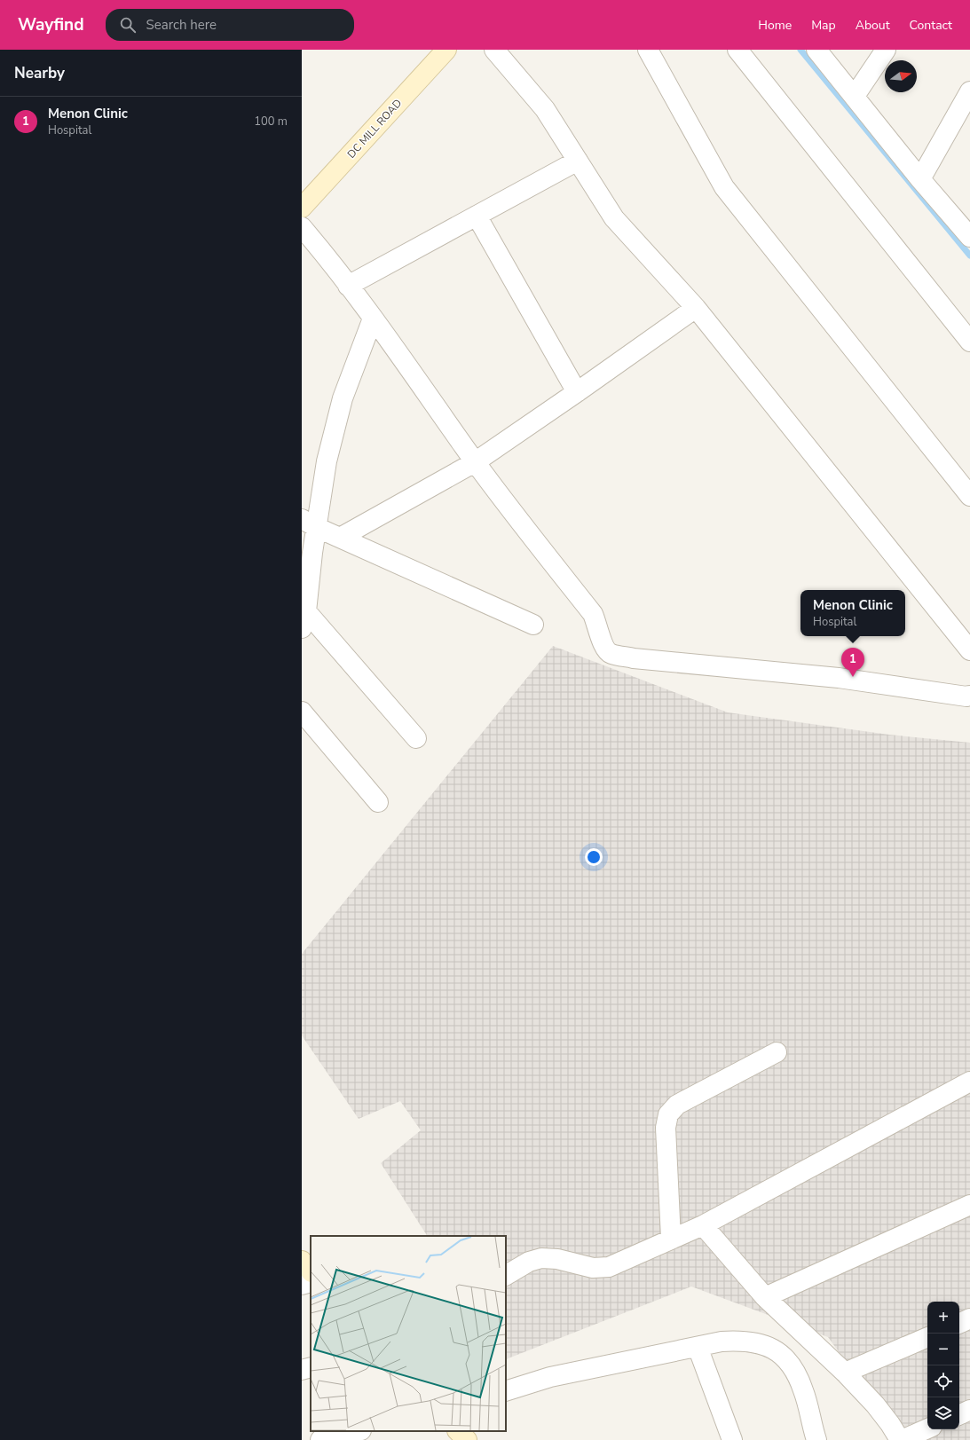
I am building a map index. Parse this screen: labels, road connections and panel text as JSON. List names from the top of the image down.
{
  "streets": {
    "main road": ["DC MILL ROAD"]
  },
  "north": "right",
  "page": {
    "header": "Wayfind",
    "search": "Search here",
    "nav": [
      "Home",
      "Map",
      "About",
      "Contact"
    ],
    "heading": "Nearby",
    "list": [
      {
        "mark": "1",
        "name": "Menon Clinic",
        "note": "Hospital",
        "value": "100 m"
      }
    ],
    "popup": ["Menon Clinic", "Hospital"],
    "pins": "1",
    "map_buttons": ["+", "−"]
  }
}
